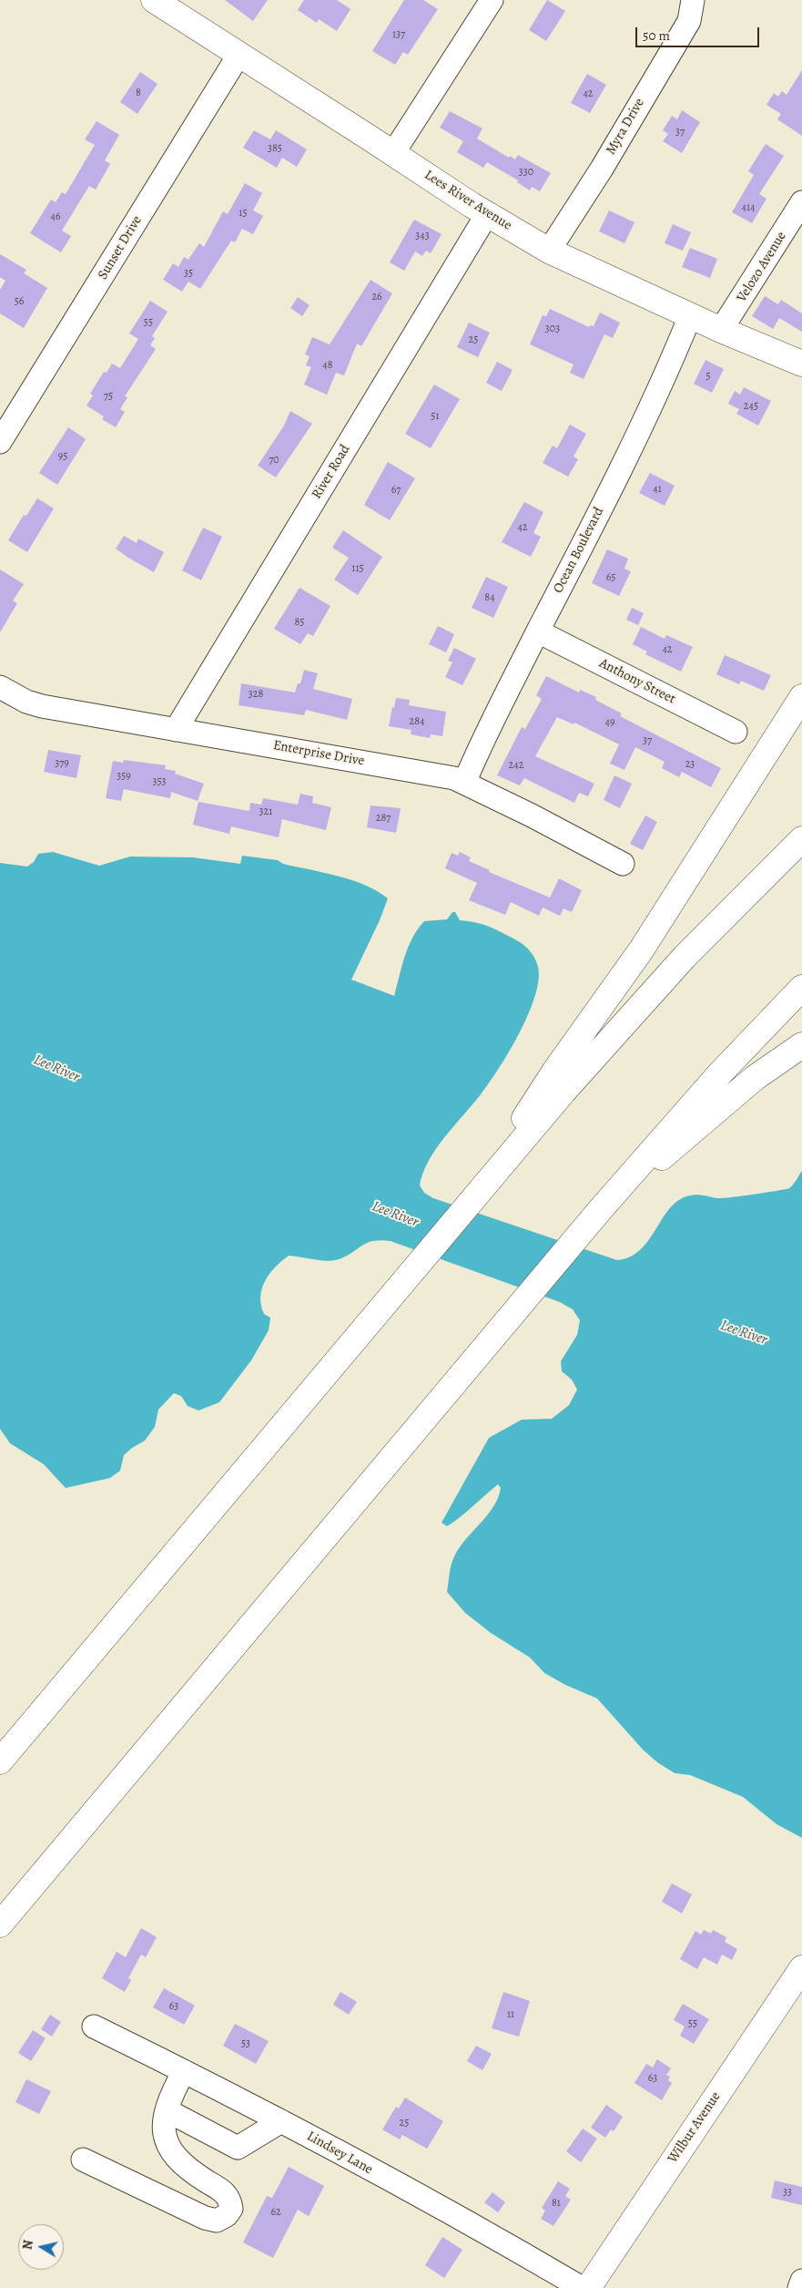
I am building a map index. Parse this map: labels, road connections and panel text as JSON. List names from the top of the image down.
{
  "streets": {
    "main road": ["Lees River Avenue", "Wilbur Avenue"],
    "street": [
      "Myra Drive",
      "Sunset Drive",
      "Velozo Avenue",
      "River Road",
      "Ocean Boulevard",
      "Anthony Street",
      "Enterprise Drive",
      "Lindsey Lane"
    ]
  },
  "crossings": [
    ["Myra Drive", "Lees River Avenue"],
    ["Lees River Avenue", "Sunset Drive"],
    ["Lees River Avenue", "Velozo Avenue"],
    ["Lees River Avenue", "River Road"],
    ["Lees River Avenue", "Ocean Boulevard"],
    ["River Road", "Enterprise Drive"],
    ["Ocean Boulevard", "Anthony Street"],
    ["Ocean Boulevard", "Enterprise Drive"]
  ],
  "water": ["Lee River"],
  "house_numbers": [
    "137",
    "8",
    "42",
    "37",
    "385",
    "330",
    "414",
    "15",
    "46",
    "343",
    "35",
    "26",
    "56",
    "55",
    "303",
    "25",
    "48",
    "5",
    "75",
    "245",
    "51",
    "95",
    "70",
    "41",
    "67",
    "42",
    "115",
    "65",
    "84",
    "85",
    "42",
    "328",
    "284",
    "49",
    "37",
    "379",
    "23",
    "242",
    "359",
    "353",
    "321",
    "287",
    "63",
    "11",
    "55",
    "53",
    "63",
    "25",
    "33",
    "81",
    "62"
  ],
  "scale_bar": "50 m",
  "north": "left"
}
